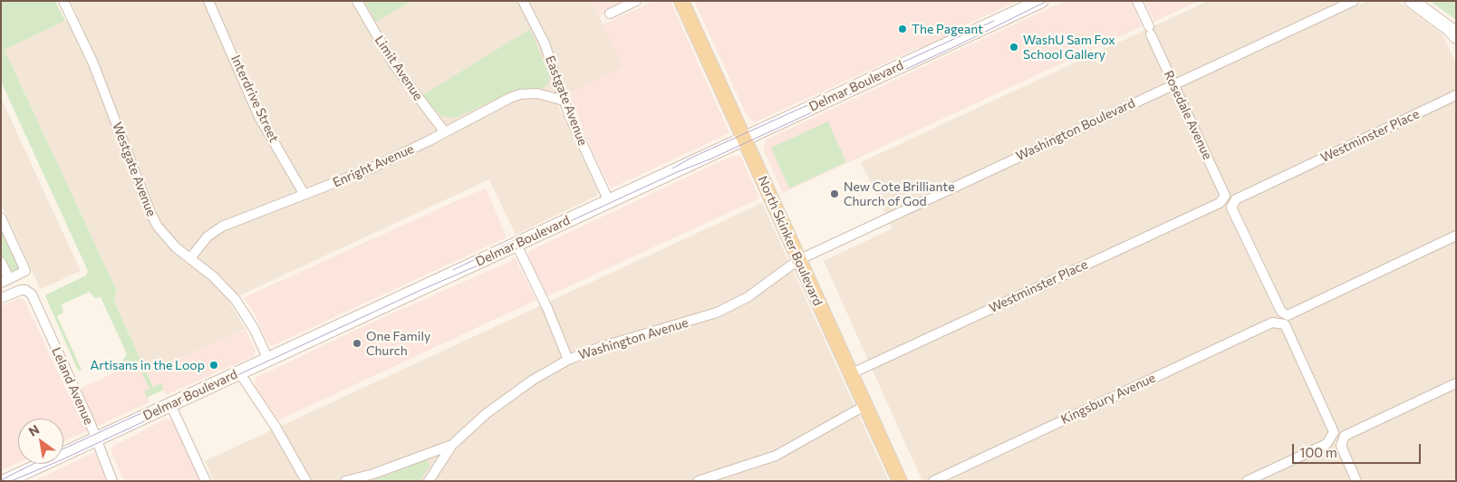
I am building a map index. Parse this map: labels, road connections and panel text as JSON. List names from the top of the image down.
{
  "streets": {
    "main road": ["Delmar Boulevard", "North Skinker Boulevard"],
    "street": [
      "Limit Avenue",
      "Interdrive Street",
      "Eastgate Avenue",
      "Rosedale Avenue",
      "Washington Boulevard",
      "Westminster Place",
      "Enright Avenue",
      "Westgate Avenue",
      "Washington Avenue",
      "Leland Avenue",
      "Kingsbury Avenue"
    ]
  },
  "crossings": [
    ["Limit Avenue", "Enright Avenue"],
    ["Delmar Boulevard", "Eastgate Avenue"],
    ["Delmar Boulevard", "Westgate Avenue"],
    ["Delmar Boulevard", "North Skinker Boulevard"],
    ["Delmar Boulevard", "Leland Avenue"],
    ["Interdrive Street", "Enright Avenue"],
    ["Eastgate Avenue", "Enright Avenue"],
    ["Rosedale Avenue", "Washington Boulevard"],
    ["Rosedale Avenue", "Westminster Place"],
    ["Washington Boulevard", "North Skinker Boulevard"],
    ["Washington Boulevard", "Washington Avenue"],
    ["Westminster Place", "North Skinker Boulevard"],
    ["Enright Avenue", "Westgate Avenue"],
    ["North Skinker Boulevard", "Washington Avenue"]
  ],
  "places": [
    "The Pageant",
    "WashU Sam Fox School Gallery",
    "New Cote Brilliante Church of God",
    "One Family Church",
    "Artisans in the Loop"
  ],
  "scale_bar": "100 m",
  "north": "top left"
}
